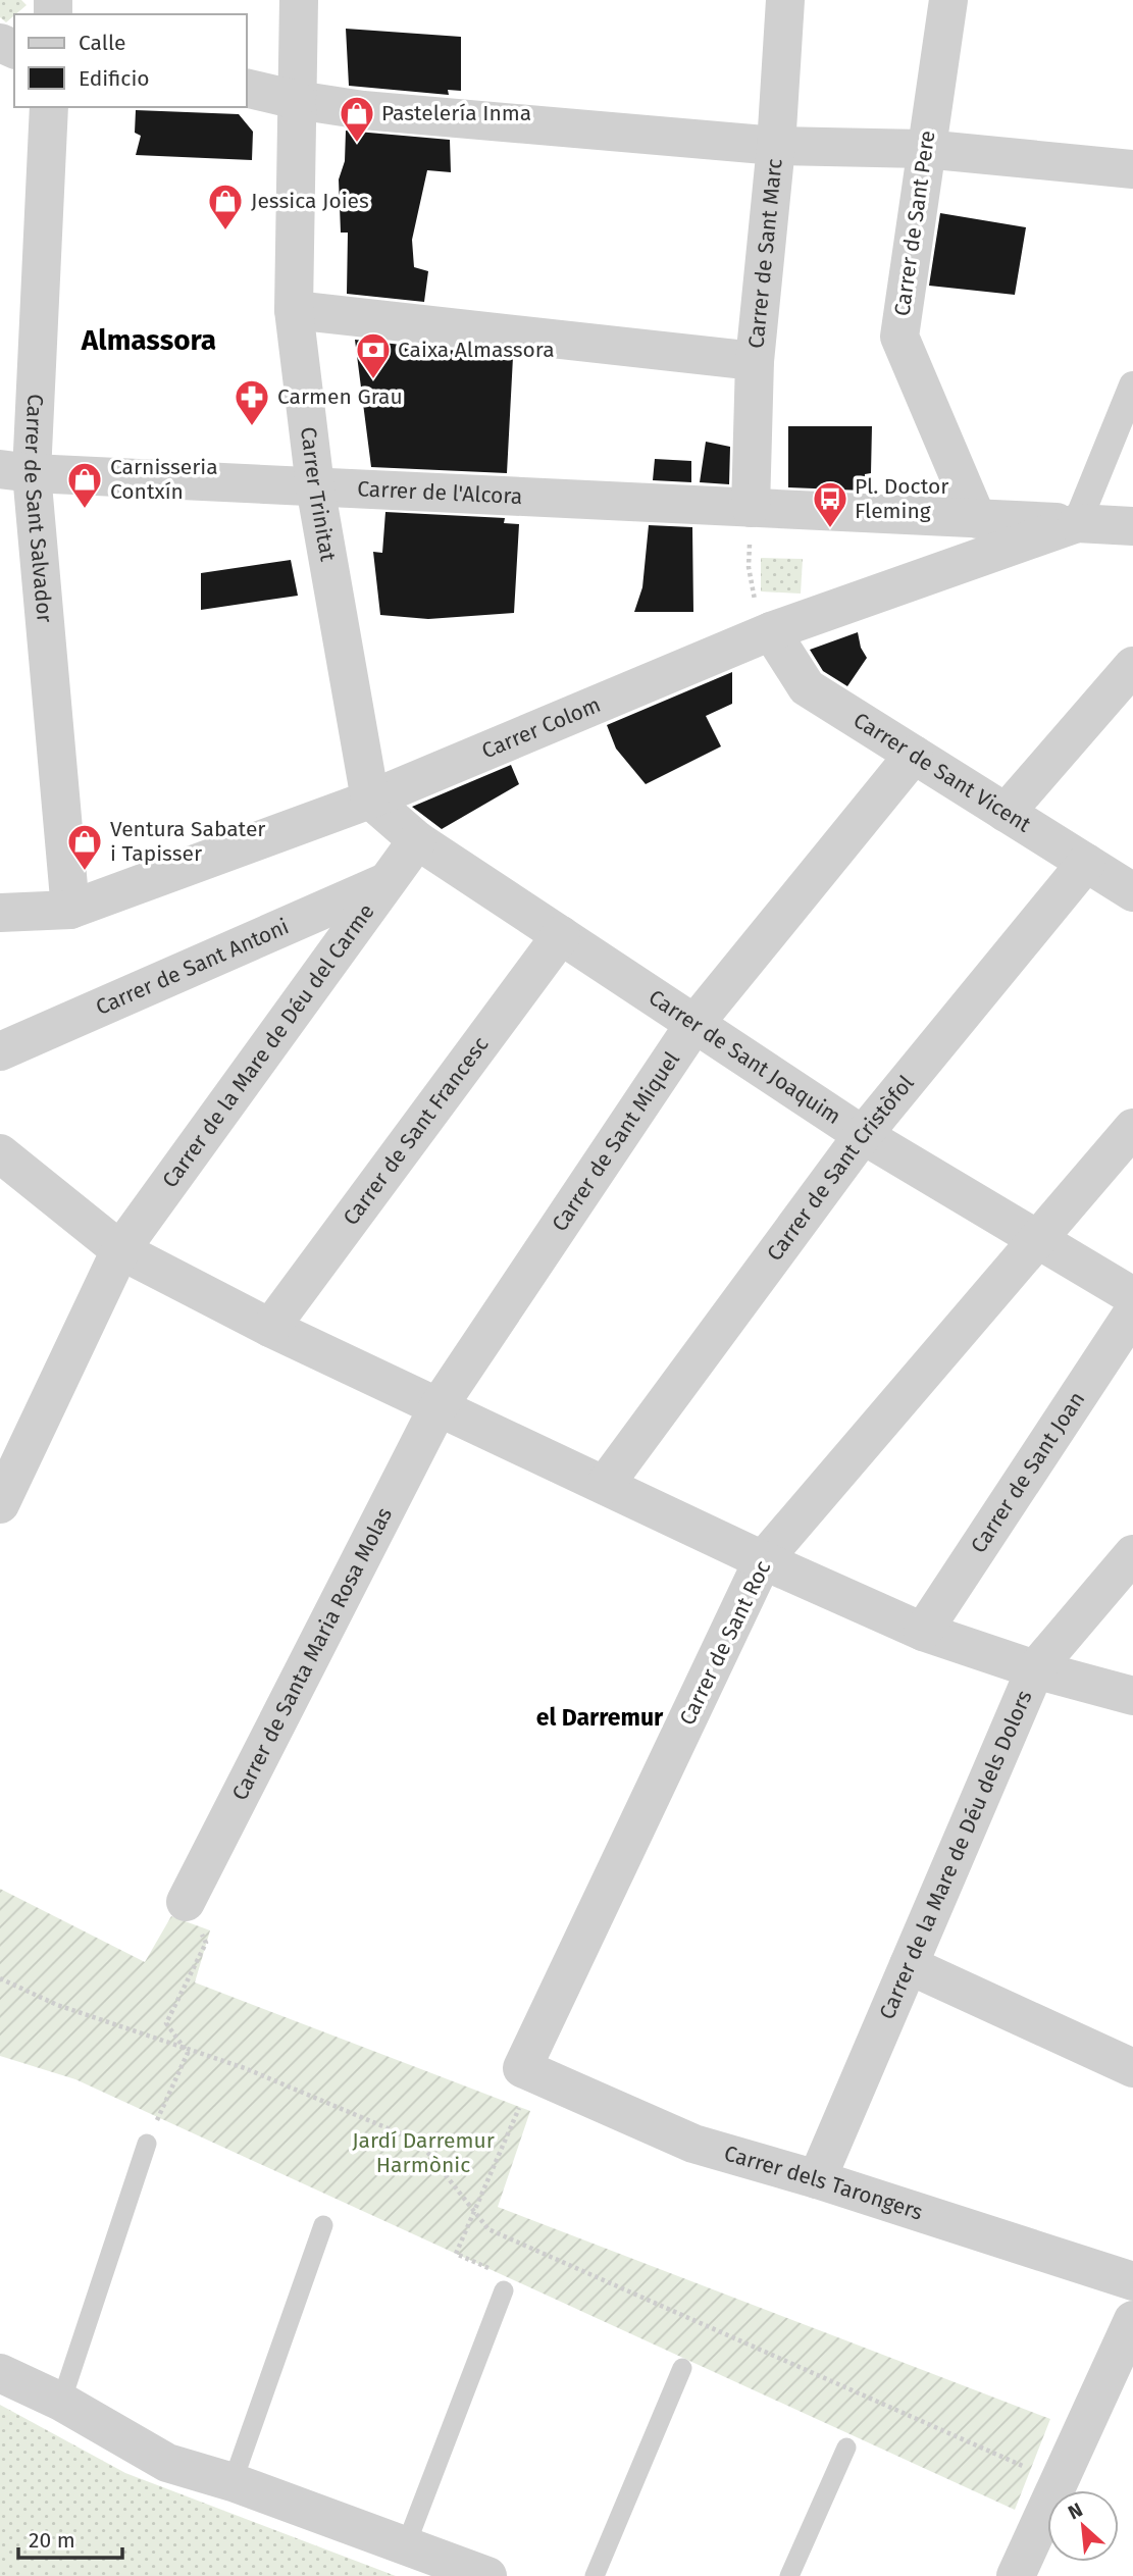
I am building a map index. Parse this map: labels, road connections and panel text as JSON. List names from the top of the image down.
{
  "streets": {
    "street": [
      "Carrer de Sant Pere",
      "Carrer de Sant Marc",
      "Carrer de l'Alcora",
      "Carrer Trinitat",
      "Carrer de Sant Salvador",
      "Carrer Colom",
      "Carrer de Sant Vicent",
      "Carrer de Sant Antoni",
      "Carrer de la Mare de Déu del Carme",
      "Carrer de Sant Joaquim",
      "Carrer de Sant Francesc",
      "Carrer de Sant Miquel",
      "Carrer de Sant Cristòfol",
      "Carrer de Sant Joan",
      "Carrer de Sant Roc",
      "Carrer de Santa Maria Rosa Molas",
      "Carrer de la Mare de Déu dels Dolors",
      "Carrer dels Tarongers"
    ]
  },
  "crossings": [
    ["Carrer de Sant Pere", "Carrer de l'Alcora"],
    ["Carrer de Sant Marc", "Carrer de l'Alcora"],
    ["Carrer de l'Alcora", "Carrer Trinitat"],
    ["Carrer de l'Alcora", "Carrer de Sant Salvador"],
    ["Carrer de l'Alcora", "Carrer Colom"],
    ["Carrer Trinitat", "Carrer Colom"],
    ["Carrer Trinitat", "Carrer de Sant Joaquim"],
    ["Carrer de Sant Salvador", "Carrer Colom"],
    ["Carrer Colom", "Carrer de Sant Vicent"],
    ["Carrer Colom", "Carrer de Sant Joaquim"],
    ["Carrer de Sant Vicent", "Carrer de Sant Miquel"],
    ["Carrer de Sant Vicent", "Carrer de Sant Cristòfol"],
    ["Carrer de Sant Antoni", "Carrer de la Mare de Déu del Carme"],
    ["Carrer de la Mare de Déu del Carme", "Carrer de Sant Joaquim"],
    ["Carrer de Sant Joaquim", "Carrer de Sant Francesc"],
    ["Carrer de Sant Joaquim", "Carrer de Sant Miquel"],
    ["Carrer de Sant Joaquim", "Carrer de Sant Cristòfol"],
    ["Carrer de Sant Joaquim", "Carrer de Sant Roc"],
    ["Carrer de Sant Miquel", "Carrer de Santa Maria Rosa Molas"],
    ["Carrer de Sant Roc", "Carrer dels Tarongers"],
    ["Carrer de la Mare de Déu dels Dolors", "Carrer dels Tarongers"]
  ],
  "districts": ["Almassora", "el Darremur"],
  "parks": ["Jardí Darremur Harmònic"],
  "places": {
    "shop": [
      "Pastelería Inma",
      "Jessica Joies",
      "Carnisseria Contxín",
      "Ventura Sabater i Tapisser"
    ],
    "bank": ["Caixa Almassora"],
    "pharmacy": ["Carmen Grau"],
    "bus stop": ["Pl. Doctor Fleming"]
  },
  "legend": ["Calle", "Edificio"],
  "scale_bar": "20 m",
  "north": "top left"
}
